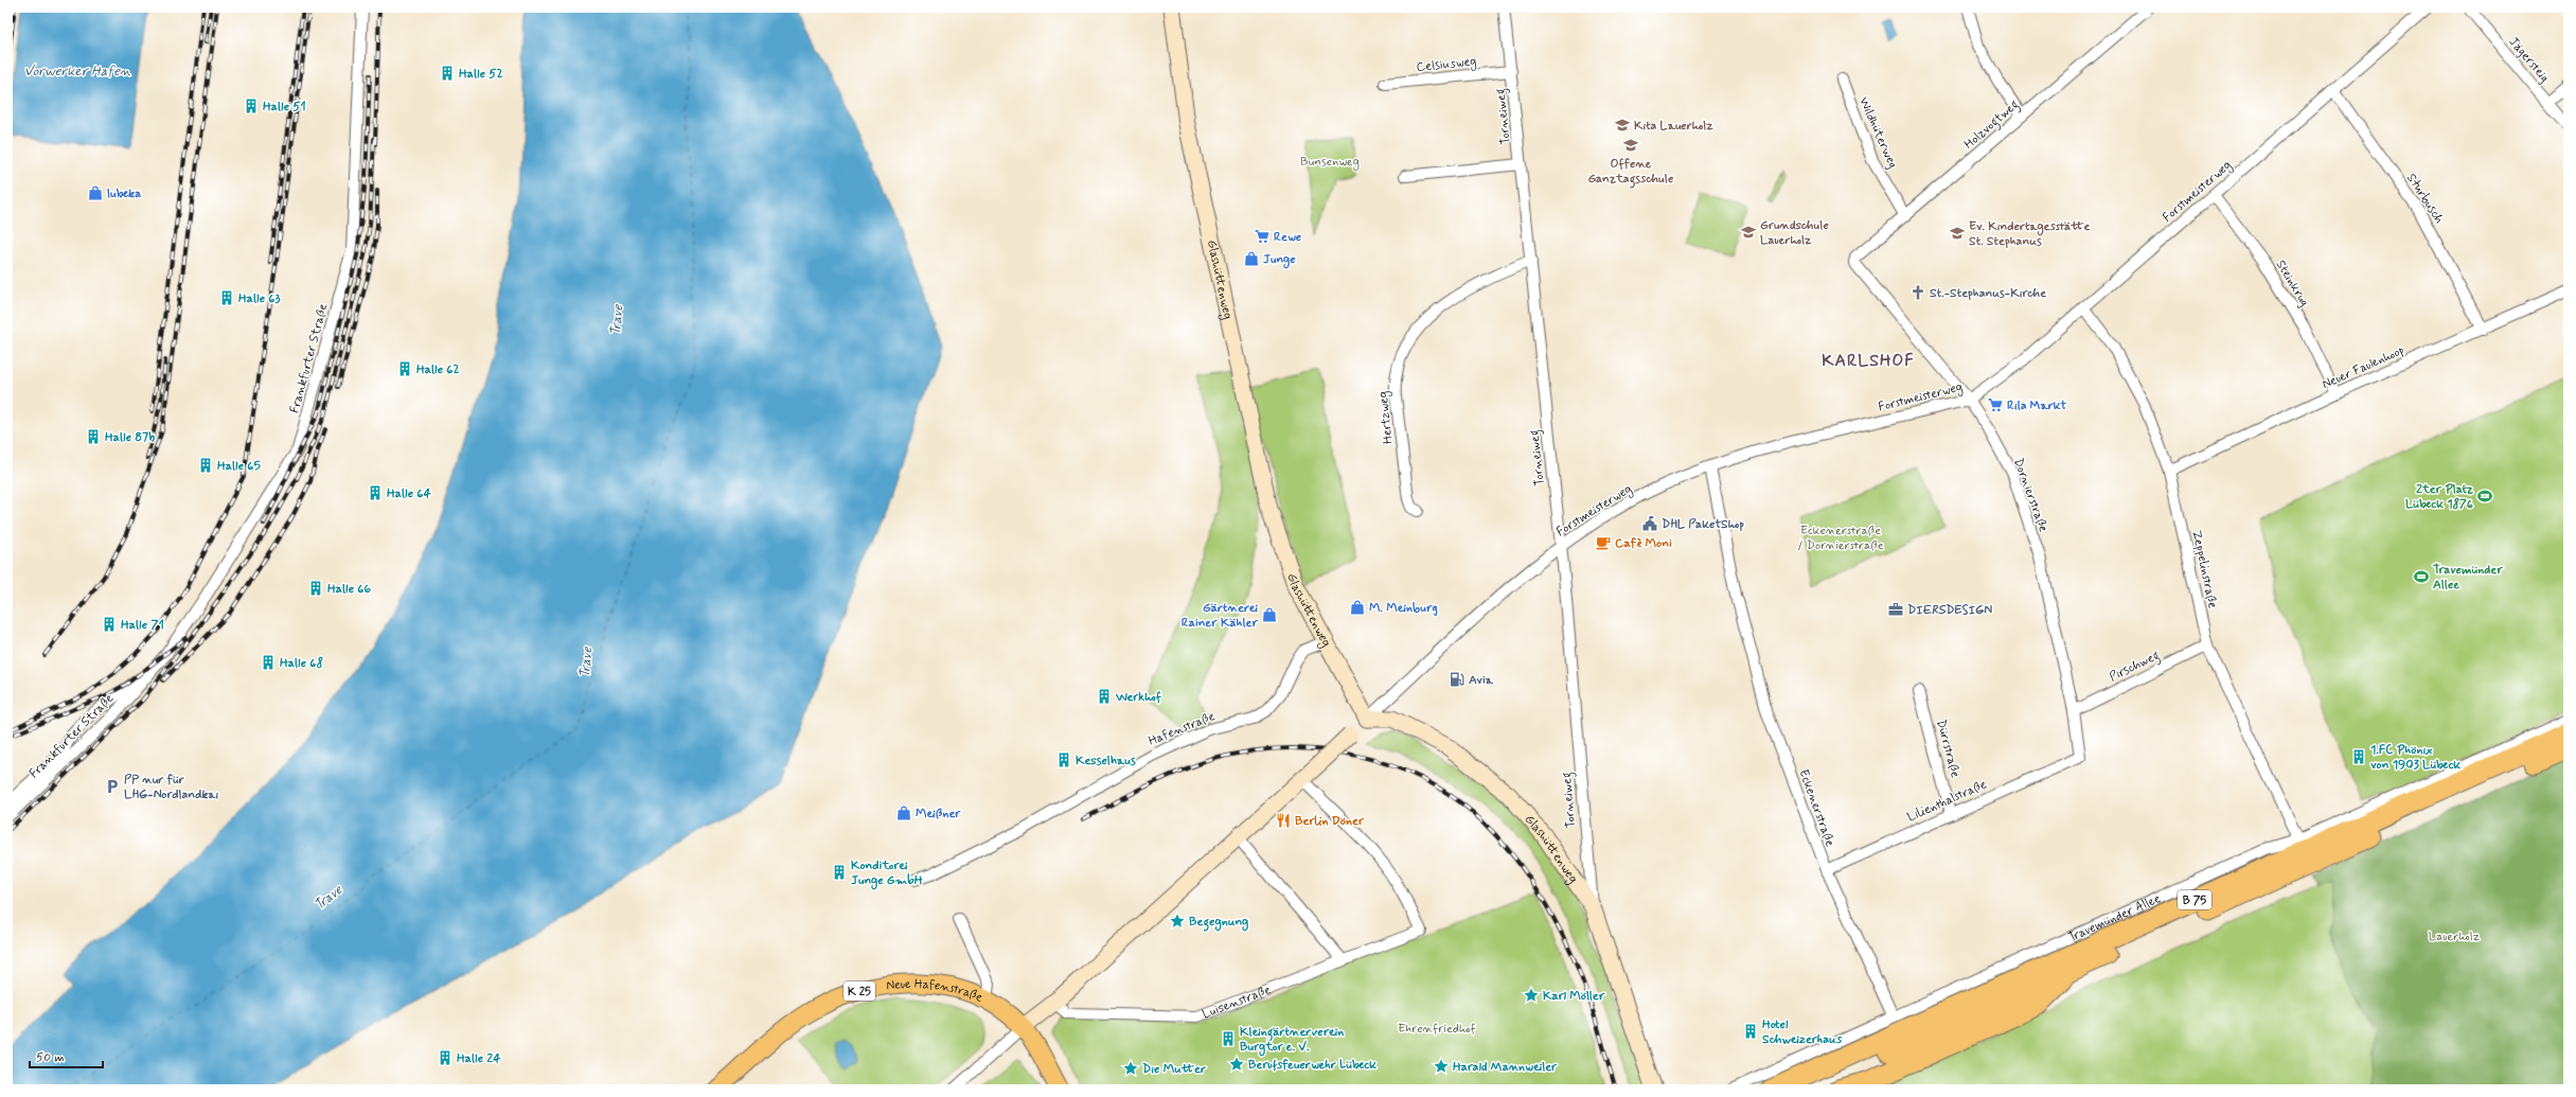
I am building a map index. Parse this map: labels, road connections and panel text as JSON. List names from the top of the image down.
{
  "streets": {
    "highway": ["B 75", "Travemünder Allee"],
    "main road": ["K 25", "Neue Hafenstraße"],
    "street": [
      "Jägersteig",
      "Celsiusweg",
      "Torneiweg",
      "Holzvogtweg",
      "Wildhüterweg",
      "Forstmeisterweg",
      "Sturbusch",
      "Glashüttenweg",
      "Steinkrug",
      "Frankfurter Straße",
      "Neuer Faulenhoop",
      "Hertzweg",
      "Dornierstraße",
      "Zeppelinstraße",
      "Pirschweg",
      "Hafenstraße",
      "Dürrstraße",
      "Lilienthalstraße",
      "Eckenerstraße",
      "Luisenstraße"
    ]
  },
  "crossings": [
    ["Celsiusweg", "Torneiweg"],
    ["Torneiweg", "Forstmeisterweg"],
    ["Torneiweg", "Glashüttenweg"],
    ["Torneiweg", "Hertzweg"],
    ["Holzvogtweg", "Wildhüterweg"],
    ["Holzvogtweg", "Dornierstraße"],
    ["Forstmeisterweg", "Sturbusch"],
    ["Forstmeisterweg", "Glashüttenweg"],
    ["Forstmeisterweg", "Steinkrug"],
    ["Forstmeisterweg", "Dornierstraße"],
    ["Forstmeisterweg", "Zeppelinstraße"],
    ["Forstmeisterweg", "Eckenerstraße"],
    ["Sturbusch", "Neuer Faulenhoop"],
    ["Glashüttenweg", "Hafenstraße"],
    ["Steinkrug", "Neuer Faulenhoop"],
    ["Neuer Faulenhoop", "Zeppelinstraße"],
    ["Dornierstraße", "Pirschweg"],
    ["Dornierstraße", "Lilienthalstraße"],
    ["Zeppelinstraße", "Pirschweg"],
    ["Zeppelinstraße", "Travemünder Allee"],
    ["Dürrstraße", "Lilienthalstraße"],
    ["Lilienthalstraße", "Eckenerstraße"],
    ["Eckenerstraße", "Travemünder Allee"],
    ["K 25", "Neue Hafenstraße"]
  ],
  "districts": ["KARLSHOF"],
  "water": ["Vorwerker Hafen", "Trave"],
  "parks": [
    "Bunsenweg",
    "Eckenerstraße / Dornierstraße",
    "Lauerholz",
    "Ehrenfriedhof"
  ],
  "places": {
    "building": [
      "Halle 52",
      "Halle 51",
      "Halle 63",
      "Halle 62",
      "Halle 87b",
      "Halle 65",
      "Halle 64",
      "Halle 66",
      "Halle 71",
      "Halle 68",
      "Werkhof",
      "1.FC Phönix von 1903 Lübeck",
      "Kesselhaus",
      "Konditorei Junge GmbH",
      "Hotel Schweizerhaus",
      "Kleingärtnerverein Burgtor e. V.",
      "Halle 24"
    ],
    "school or university": [
      "Kita Lauerholz",
      "Offene Ganztagsschule",
      "Grundschule Lauerholz",
      "Ev. Kindertagesstätte St. Stephanus"
    ],
    "shop": [
      "lubeka",
      "Junge",
      "M. Meinburg",
      "Gärtnerei Rainer Kähler",
      "Meißner"
    ],
    "supermarket": ["Rewe", "Rila Markt"],
    "church": ["St.-Stephanus-Kirche"],
    "sports": ["2ter Platz Lübeck 1876", "Travemünder Allee"],
    "public building": ["DHL PaketShop"],
    "cafe": ["Cafè Moni"],
    "office": ["DIERSDESIGN"],
    "fuel station": ["Avia"],
    "parking": ["PP nur für LHG-Nordlandkai"],
    "restaurant": ["Berlin Döner"],
    "place": [
      "Begegnung",
      "Karl Möller",
      "Berufsfeuerwehr Lübeck",
      "Harald Mannweiler",
      "Die Mutter"
    ]
  },
  "scale_bar": "50 m"
}
